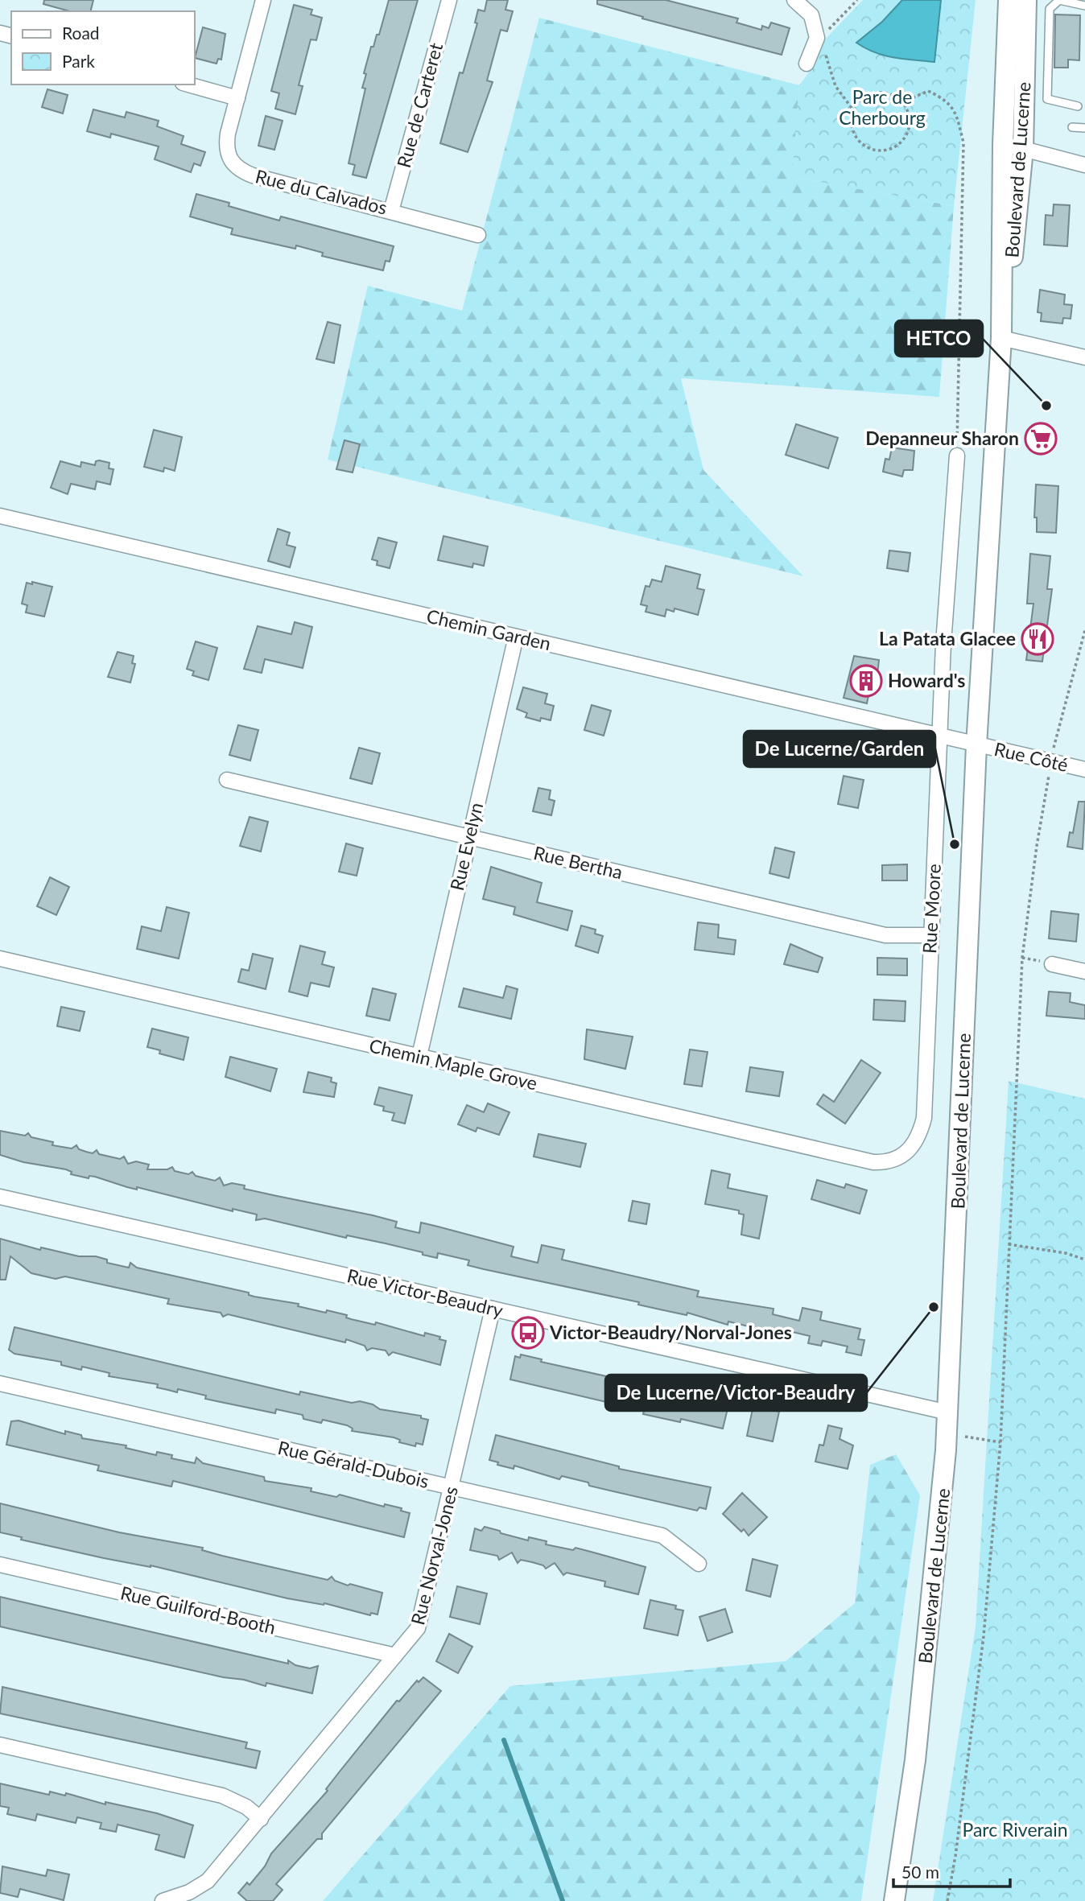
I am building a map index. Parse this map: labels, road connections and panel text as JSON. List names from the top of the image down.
{
  "streets": {
    "main road": ["Boulevard de Lucerne"],
    "street": [
      "Rue de Carteret",
      "Rue du Calvados",
      "Chemin Garden",
      "Rue Côté",
      "Rue Evelyn",
      "Rue Bertha",
      "Rue Moore",
      "Chemin Maple Grove",
      "Rue Victor-Beaudry",
      "Rue Gérald-Dubois",
      "Rue Norval-Jones",
      "Rue Guilford-Booth"
    ]
  },
  "crossings": [
    ["Rue de Carteret", "Rue du Calvados"],
    ["Boulevard de Lucerne", "Chemin Garden"],
    ["Boulevard de Lucerne", "Rue Côté"],
    ["Boulevard de Lucerne", "Rue Victor-Beaudry"],
    ["Chemin Garden", "Rue Côté"],
    ["Chemin Garden", "Rue Evelyn"],
    ["Chemin Garden", "Rue Moore"],
    ["Rue Evelyn", "Rue Bertha"],
    ["Rue Evelyn", "Chemin Maple Grove"],
    ["Rue Bertha", "Rue Moore"],
    ["Rue Moore", "Chemin Maple Grove"],
    ["Rue Victor-Beaudry", "Rue Norval-Jones"],
    ["Rue Gérald-Dubois", "Rue Norval-Jones"],
    ["Rue Norval-Jones", "Rue Guilford-Booth"]
  ],
  "parks": ["Parc de Cherbourg", "Parc Riverain"],
  "places": {
    "other": ["HETCO", "De Lucerne/Garden", "De Lucerne/Victor-Beaudry"],
    "supermarket": ["Depanneur Sharon"],
    "restaurant": ["La Patata Glacee"],
    "building": ["Howard's"],
    "bus stop": ["Victor-Beaudry/Norval-Jones"]
  },
  "legend": ["Road", "Park"],
  "scale_bar": "50 m"
}
